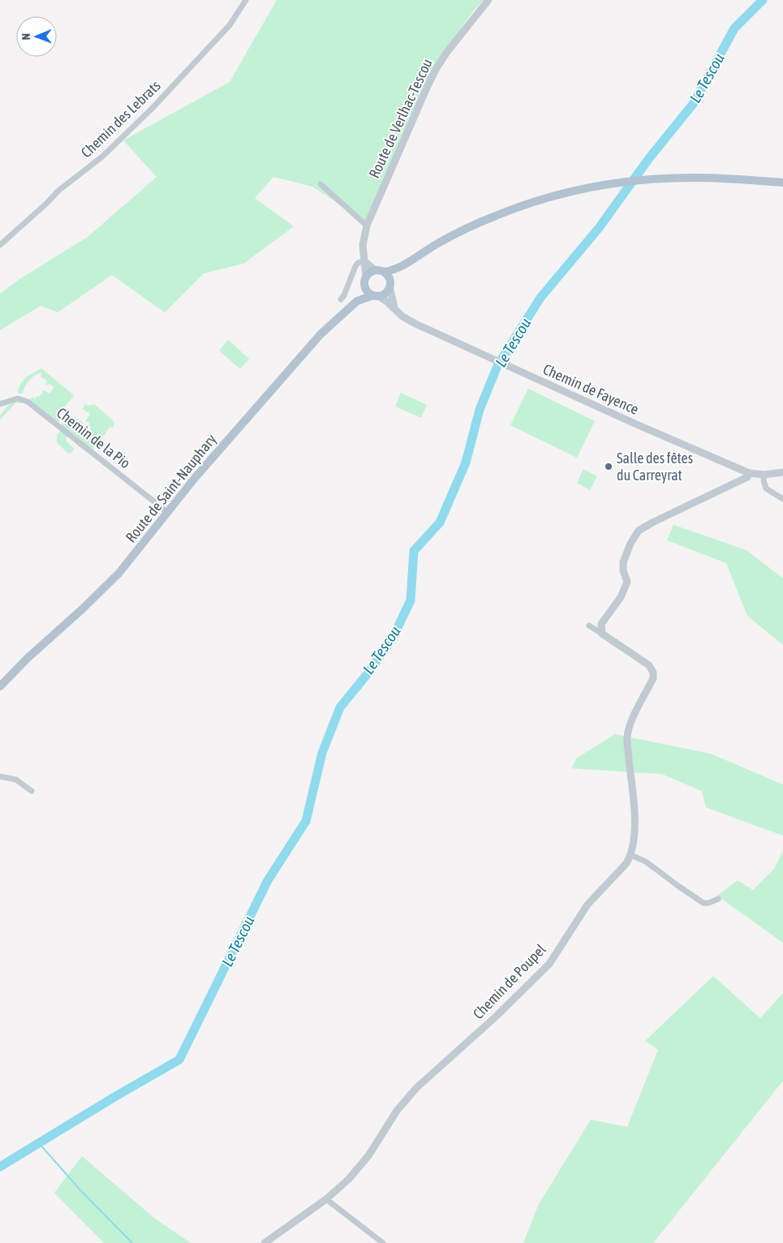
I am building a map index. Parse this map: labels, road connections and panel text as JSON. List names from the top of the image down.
{
  "streets": {
    "main road": ["Route de Saint-Nauphary"],
    "street": [
      "Route de Verlhac-Tescou",
      "Chemin des Lebrats",
      "Chemin de Fayence",
      "Chemin de la Pio",
      "Chemin de Poupel"
    ]
  },
  "crossings": [
    ["Route de Verlhac-Tescou", "Chemin de Fayence"],
    ["Route de Verlhac-Tescou", "Route de Saint-Nauphary"],
    ["Chemin de Fayence", "Route de Saint-Nauphary"],
    ["Chemin de la Pio", "Route de Saint-Nauphary"]
  ],
  "water": ["Le Tescou"],
  "places": ["Salle des fêtes du Carreyrat"],
  "north": "left"
}
